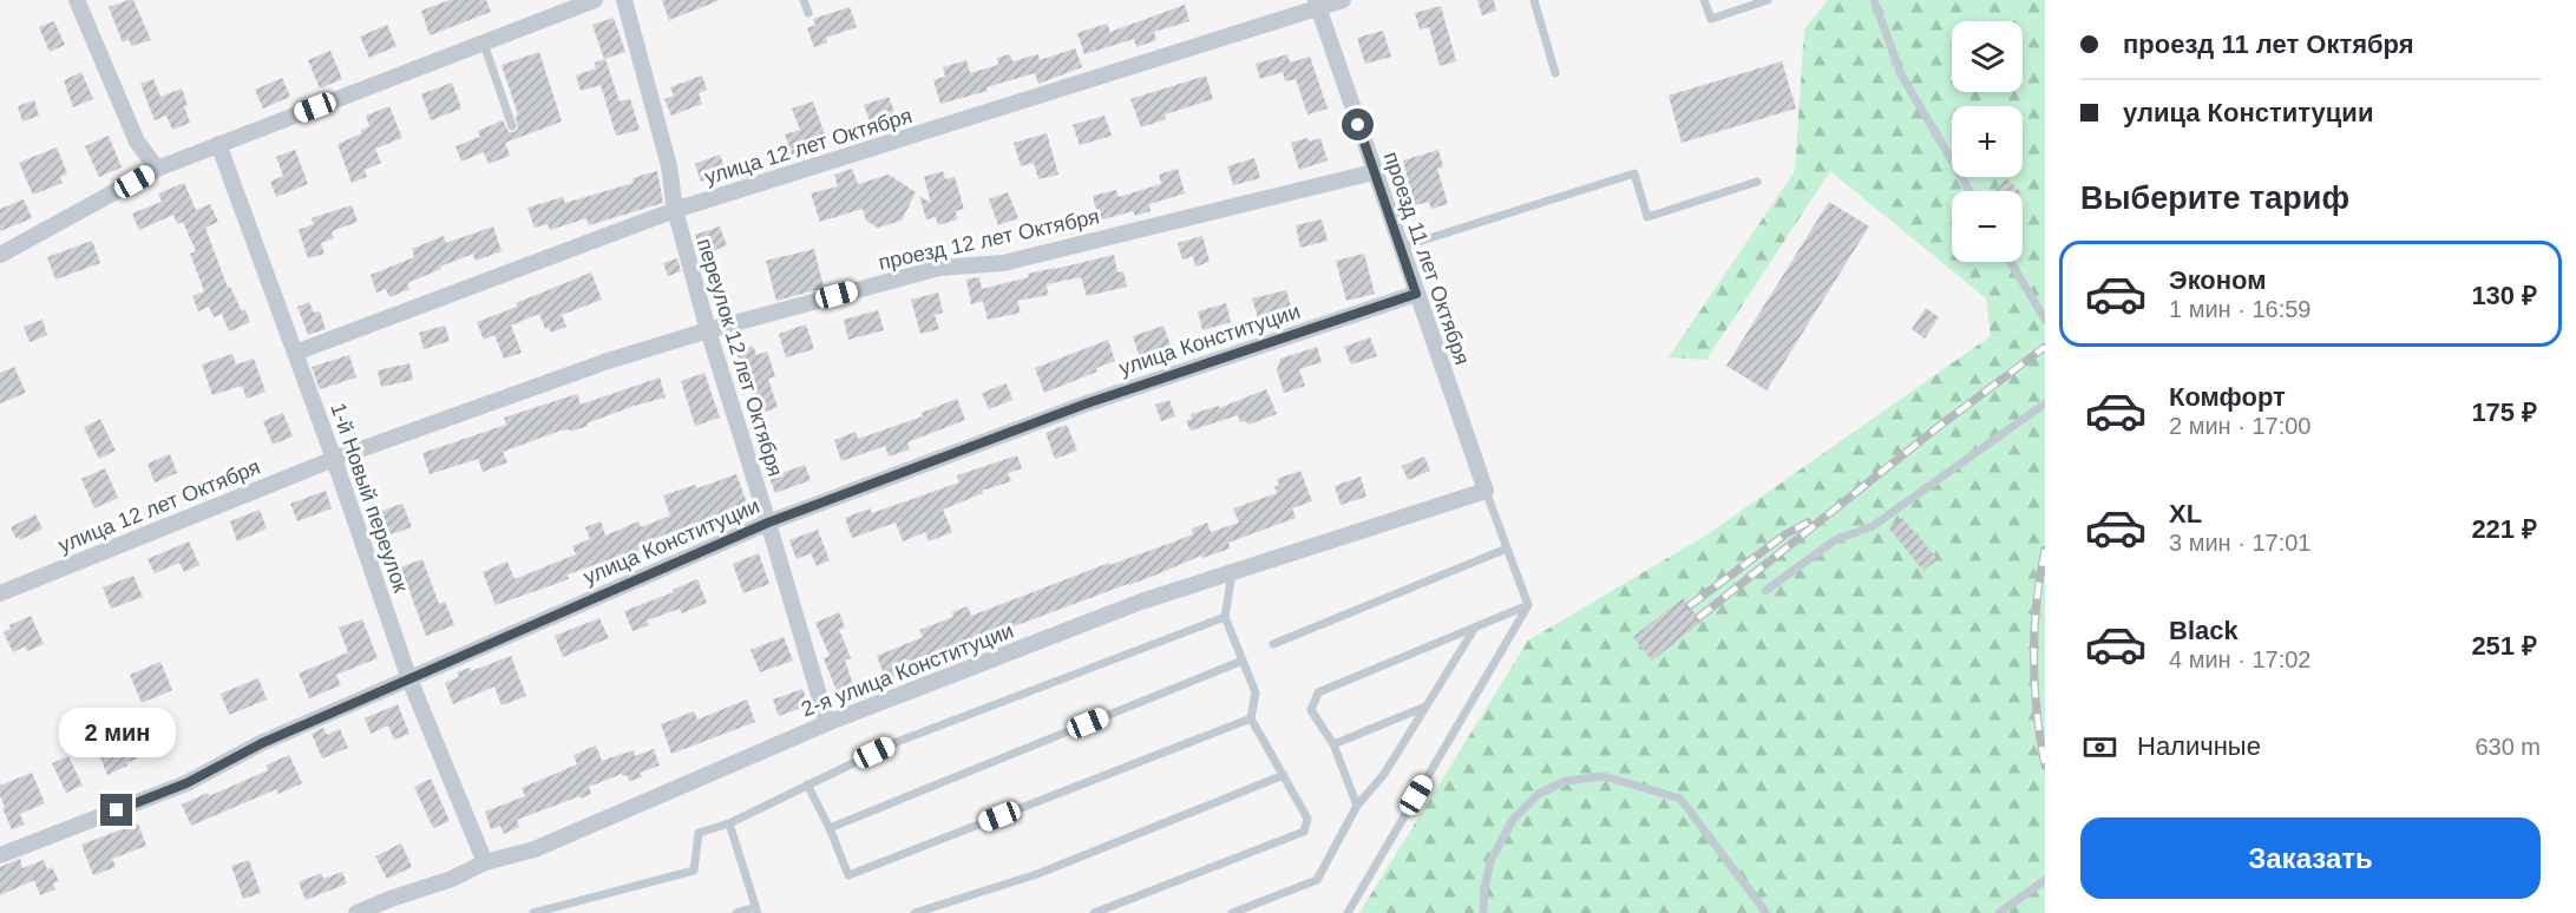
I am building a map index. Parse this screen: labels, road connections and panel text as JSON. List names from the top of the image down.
{
  "streets": {
    "street": [
      "улица 12 лет Октября",
      "проезд 12 лет Октября",
      "проезд 11 лет Октября",
      "улица Конституции",
      "переулок 12 лет Октября",
      "1-й Новый переулок",
      "2-я улица Конституции"
    ]
  },
  "crossings": [
    ["улица 12 лет Октября", "проезд 12 лет Октября"],
    ["улица 12 лет Октября", "проезд 11 лет Октября"],
    ["улица 12 лет Октября", "переулок 12 лет Октября"],
    ["улица 12 лет Октября", "1-й Новый переулок"],
    ["проезд 12 лет Октября", "проезд 11 лет Октября"],
    ["проезд 12 лет Октября", "переулок 12 лет Октября"],
    ["проезд 12 лет Октября", "1-й Новый переулок"],
    ["проезд 11 лет Октября", "улица Конституции"],
    ["проезд 11 лет Октября", "2-я улица Конституции"],
    ["улица Конституции", "переулок 12 лет Октября"],
    ["улица Конституции", "1-й Новый переулок"],
    ["переулок 12 лет Октября", "2-я улица Конституции"],
    ["1-й Новый переулок", "2-я улица Конституции"]
  ],
  "page": {
    "banner": ["проезд 11 лет Октября", "улица Конституции"],
    "map_buttons": ["+", "−"],
    "heading": "Выберите тариф",
    "list": [
      {
        "name": "Эконом",
        "note": "1 мин · 16:59",
        "value": "130 ₽"
      },
      {
        "name": "Комфорт",
        "note": "2 мин · 17:00",
        "value": "175 ₽"
      },
      {
        "name": "XL",
        "note": "3 мин · 17:01",
        "value": "221 ₽"
      },
      {
        "name": "Black",
        "note": "4 мин · 17:02",
        "value": "251 ₽"
      }
    ],
    "bubble": "2 мин",
    "pay": ["Наличные", "630 m"],
    "buttons": "Заказать"
  }
}
